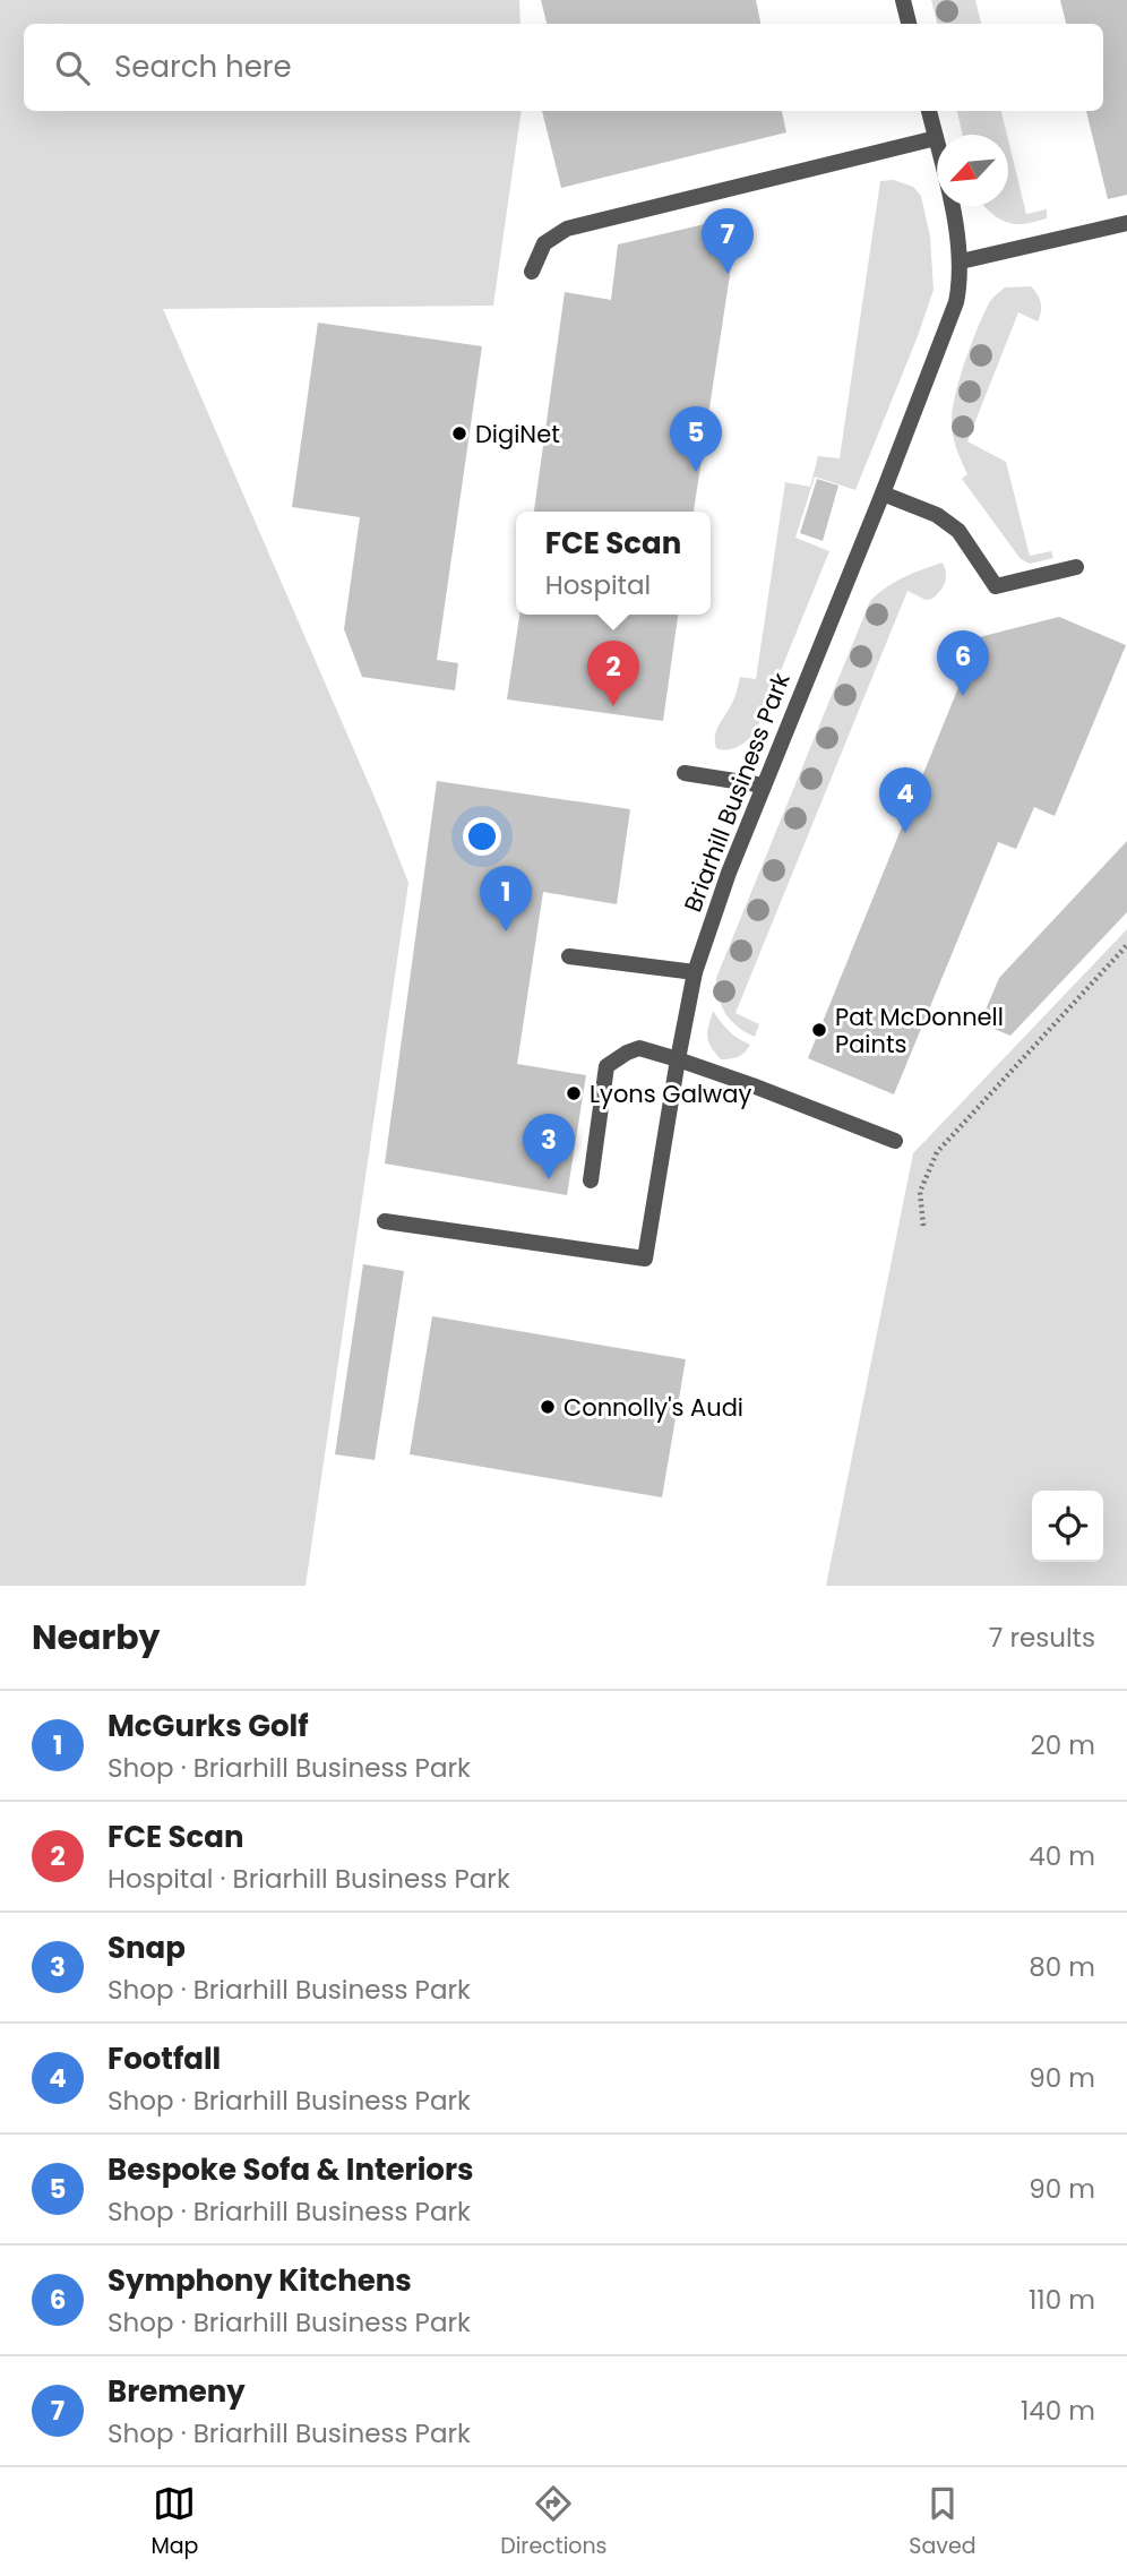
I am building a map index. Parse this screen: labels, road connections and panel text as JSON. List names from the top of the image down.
{
  "streets": {
    "street": ["Briarhill Business Park"]
  },
  "places": [
    "DigiNet",
    "Pat McDonnell Paints",
    "Lyons Galway",
    "Connolly's Audi"
  ],
  "north": "bottom left",
  "page": {
    "search": "Search here",
    "pins": [
      "7",
      "5",
      "6",
      "2",
      "4",
      "1",
      "3"
    ],
    "popup": ["FCE Scan", "Hospital"],
    "heading": ["Nearby", "7 results"],
    "list": [
      {
        "mark": "1",
        "name": "McGurks Golf",
        "note": "Shop · Briarhill Business Park",
        "value": "20 m"
      },
      {
        "mark": "2",
        "name": "FCE Scan",
        "note": "Hospital · Briarhill Business Park",
        "value": "40 m"
      },
      {
        "mark": "3",
        "name": "Snap",
        "note": "Shop · Briarhill Business Park",
        "value": "80 m"
      },
      {
        "mark": "4",
        "name": "Footfall",
        "note": "Shop · Briarhill Business Park",
        "value": "90 m"
      },
      {
        "mark": "5",
        "name": "Bespoke Sofa & Interiors",
        "note": "Shop · Briarhill Business Park",
        "value": "90 m"
      },
      {
        "mark": "6",
        "name": "Symphony Kitchens",
        "note": "Shop · Briarhill Business Park",
        "value": "110 m"
      },
      {
        "mark": "7",
        "name": "Bremeny",
        "note": "Shop · Briarhill Business Park",
        "value": "140 m"
      }
    ],
    "nav": ["Map", "Directions", "Saved"]
  }
}
